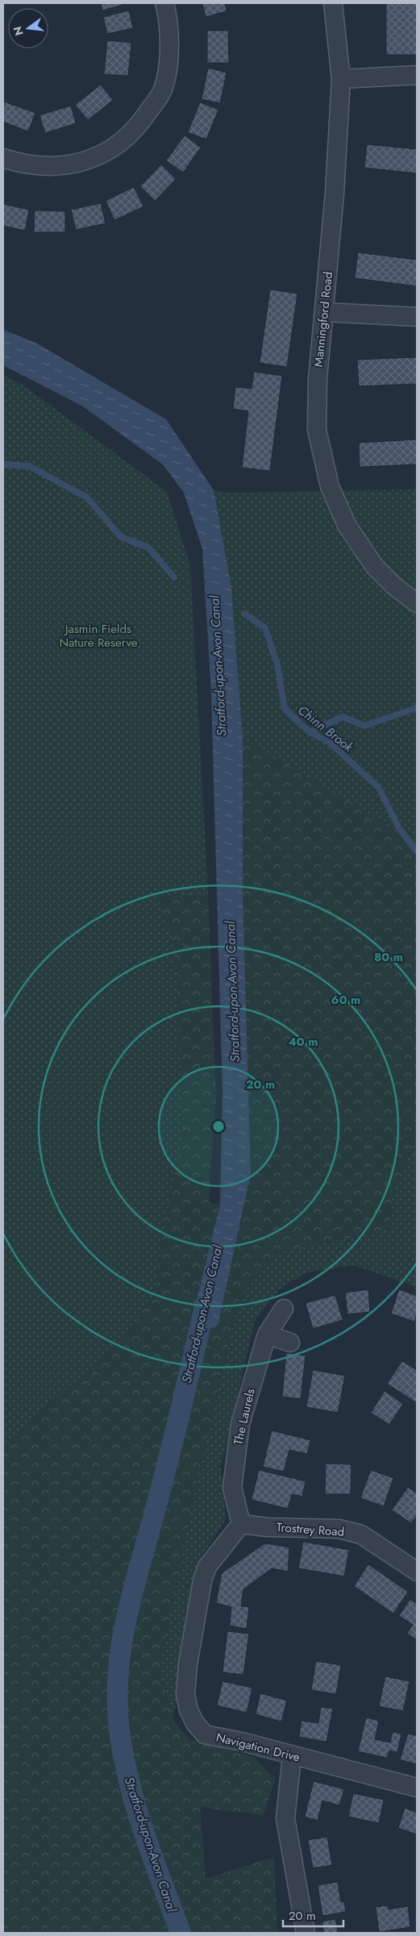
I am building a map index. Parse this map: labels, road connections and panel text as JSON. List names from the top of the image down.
{
  "streets": {
    "street": [
      "Manningford Road",
      "The Laurels",
      "Trostrey Road",
      "Navigation Drive"
    ]
  },
  "crossings": [
    ["The Laurels", "Trostrey Road"],
    ["The Laurels", "Navigation Drive"],
    ["Trostrey Road", "Navigation Drive"]
  ],
  "water": ["Stratford-upon-Avon Canal", "Chinn Brook"],
  "parks": ["Jasmin Fields Nature Reserve"],
  "scale_bar": "20 m",
  "north": "left",
  "rings": [
    "80 m",
    "60 m",
    "40 m",
    "20 m"
  ]
}
